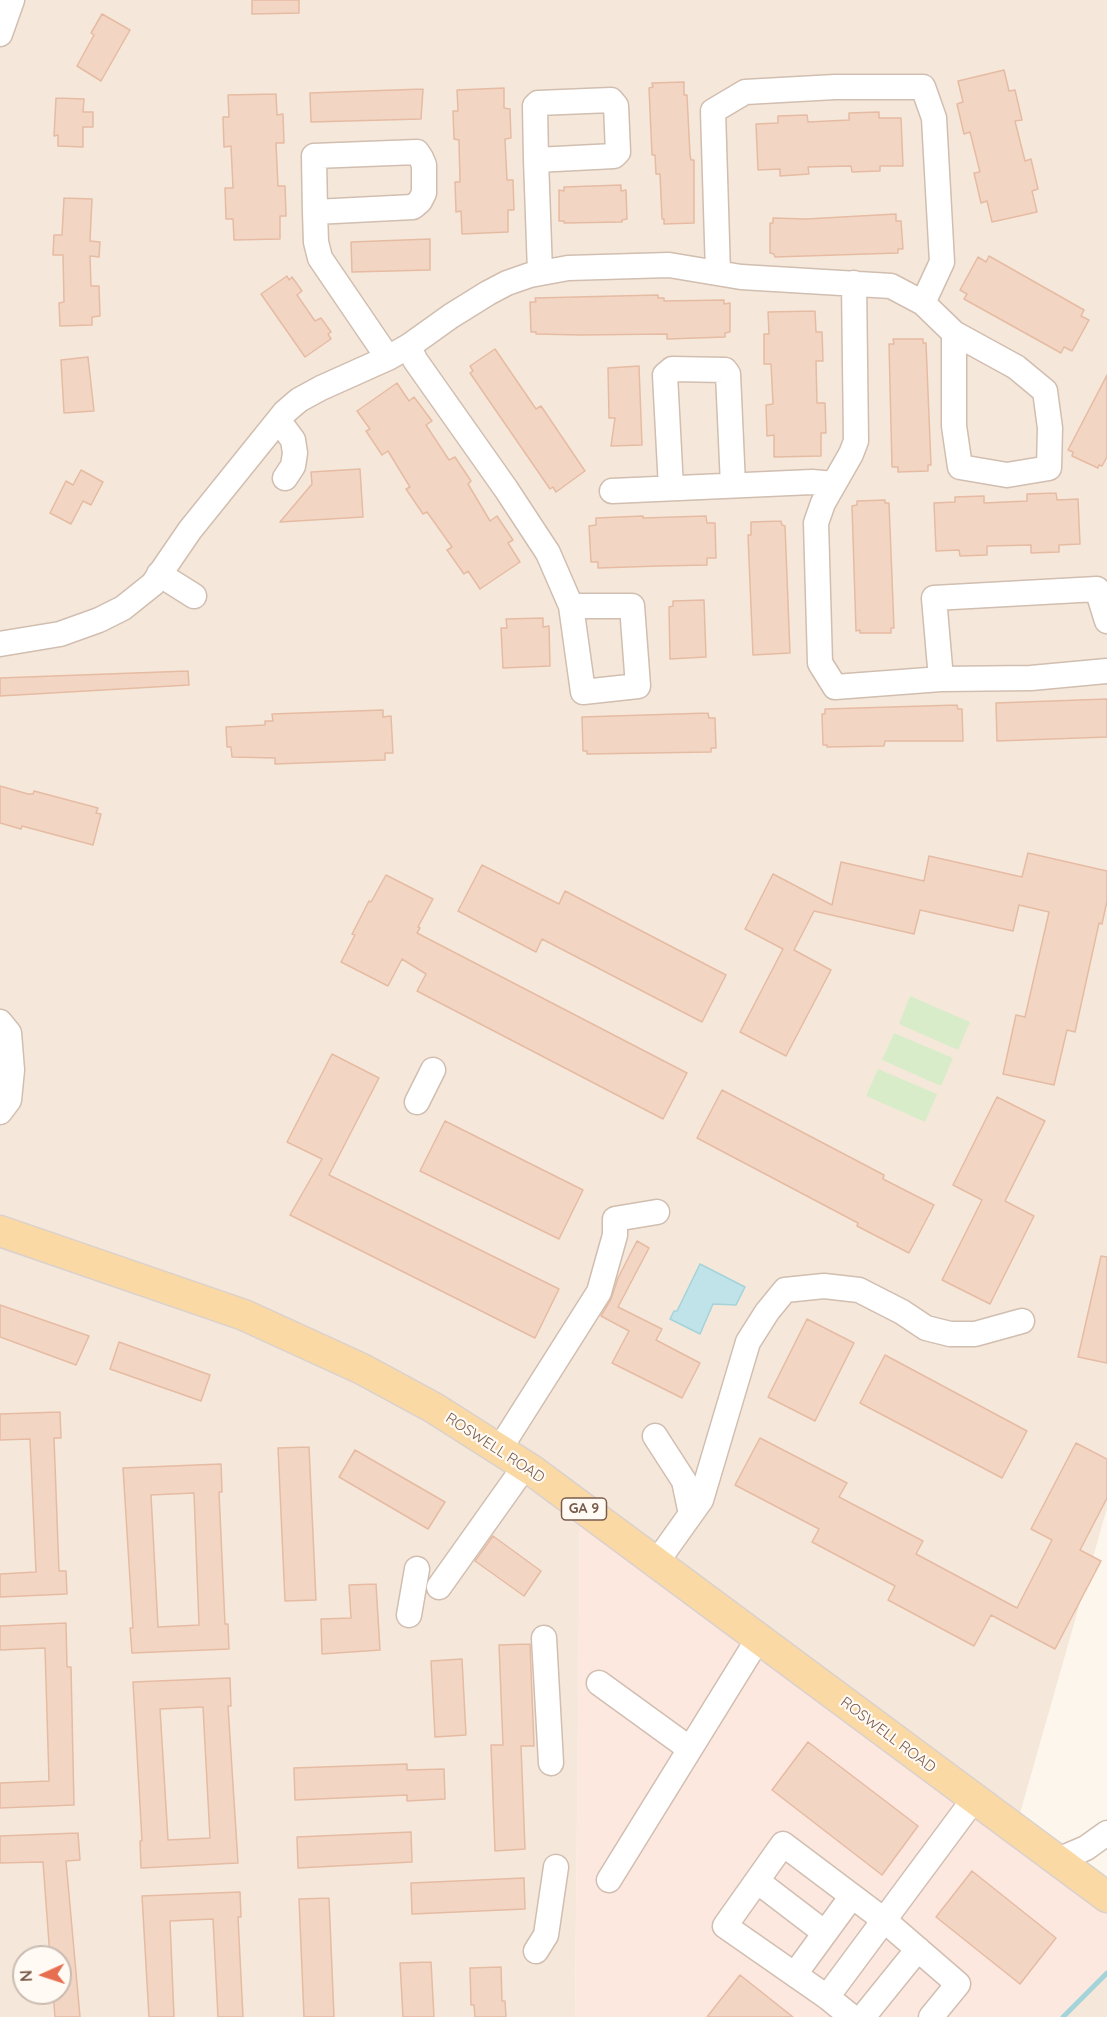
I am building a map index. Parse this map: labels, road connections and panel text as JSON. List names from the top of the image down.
{
  "streets": {
    "main road": ["ROSWELL ROAD", "GA 9"]
  },
  "north": "left"
}
